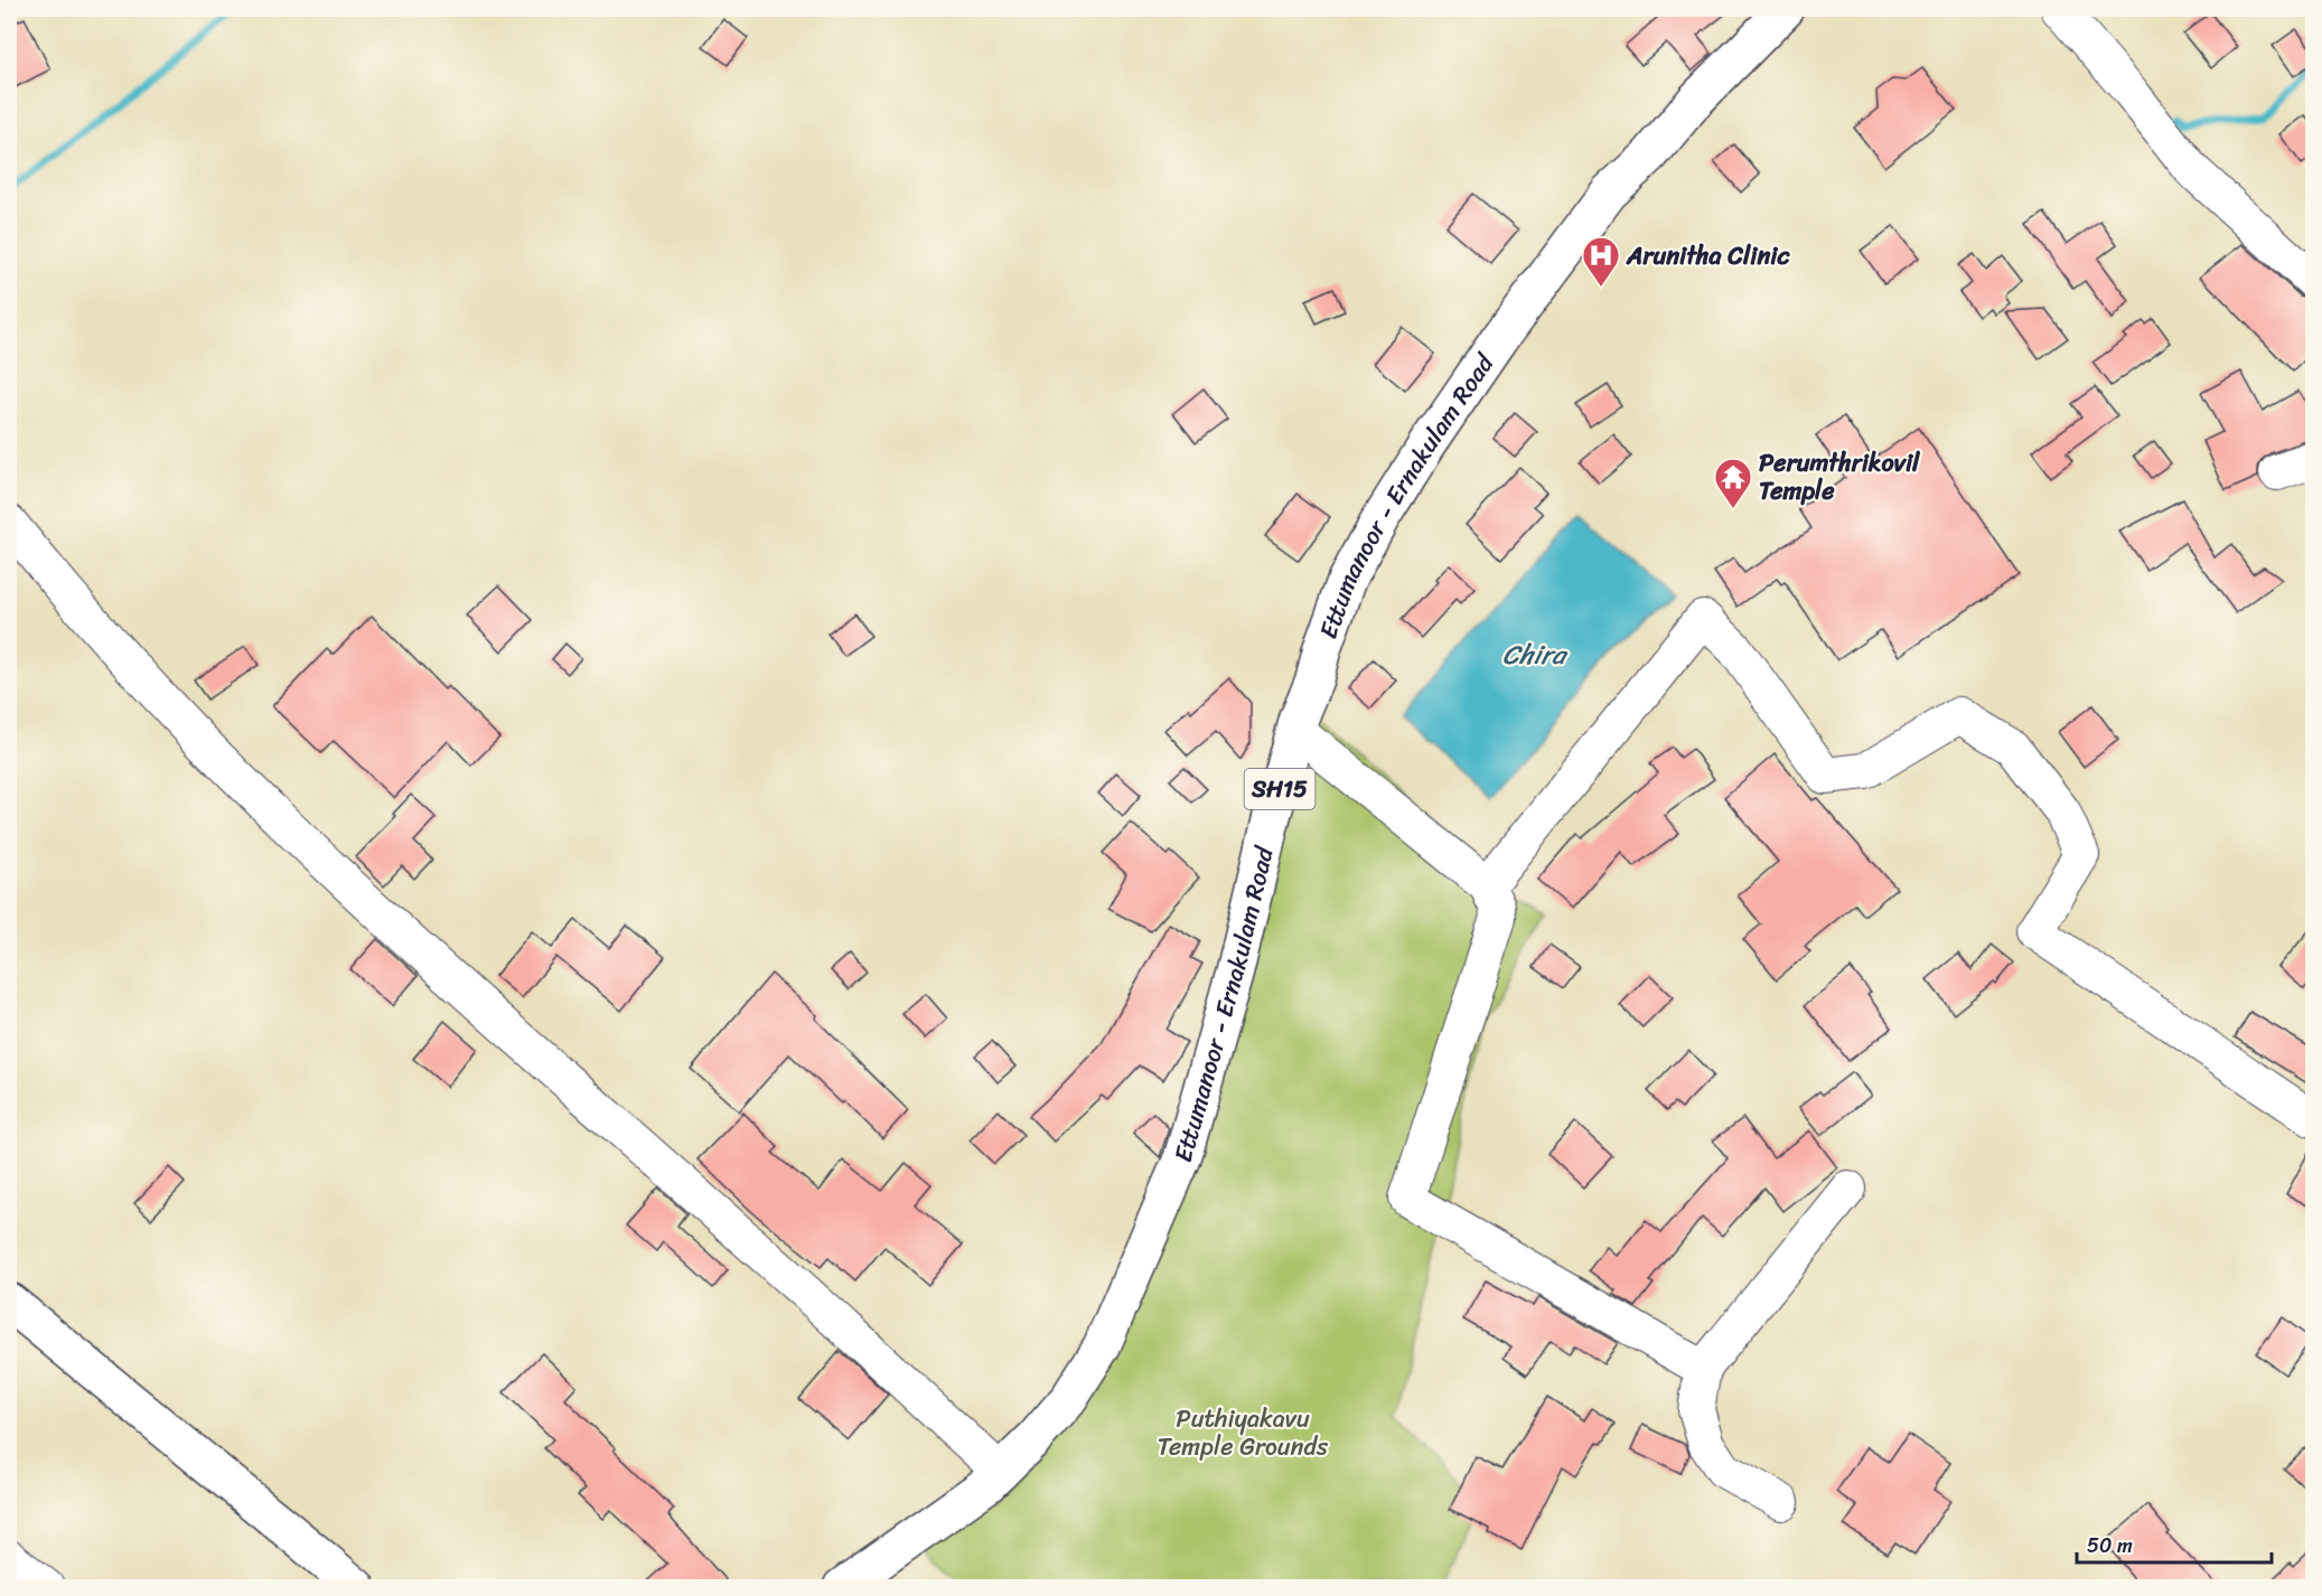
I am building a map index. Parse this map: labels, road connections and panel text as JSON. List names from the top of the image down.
{
  "streets": {
    "main road": ["Ettumanoor - Ernakulam Road", "SH15"]
  },
  "water": ["Chira"],
  "parks": ["Puthiyakavu Temple Grounds"],
  "places": {
    "hospital": ["Arunitha Clinic"],
    "temple": ["Perumthrikovil Temple"]
  },
  "scale_bar": "50 m"
}
